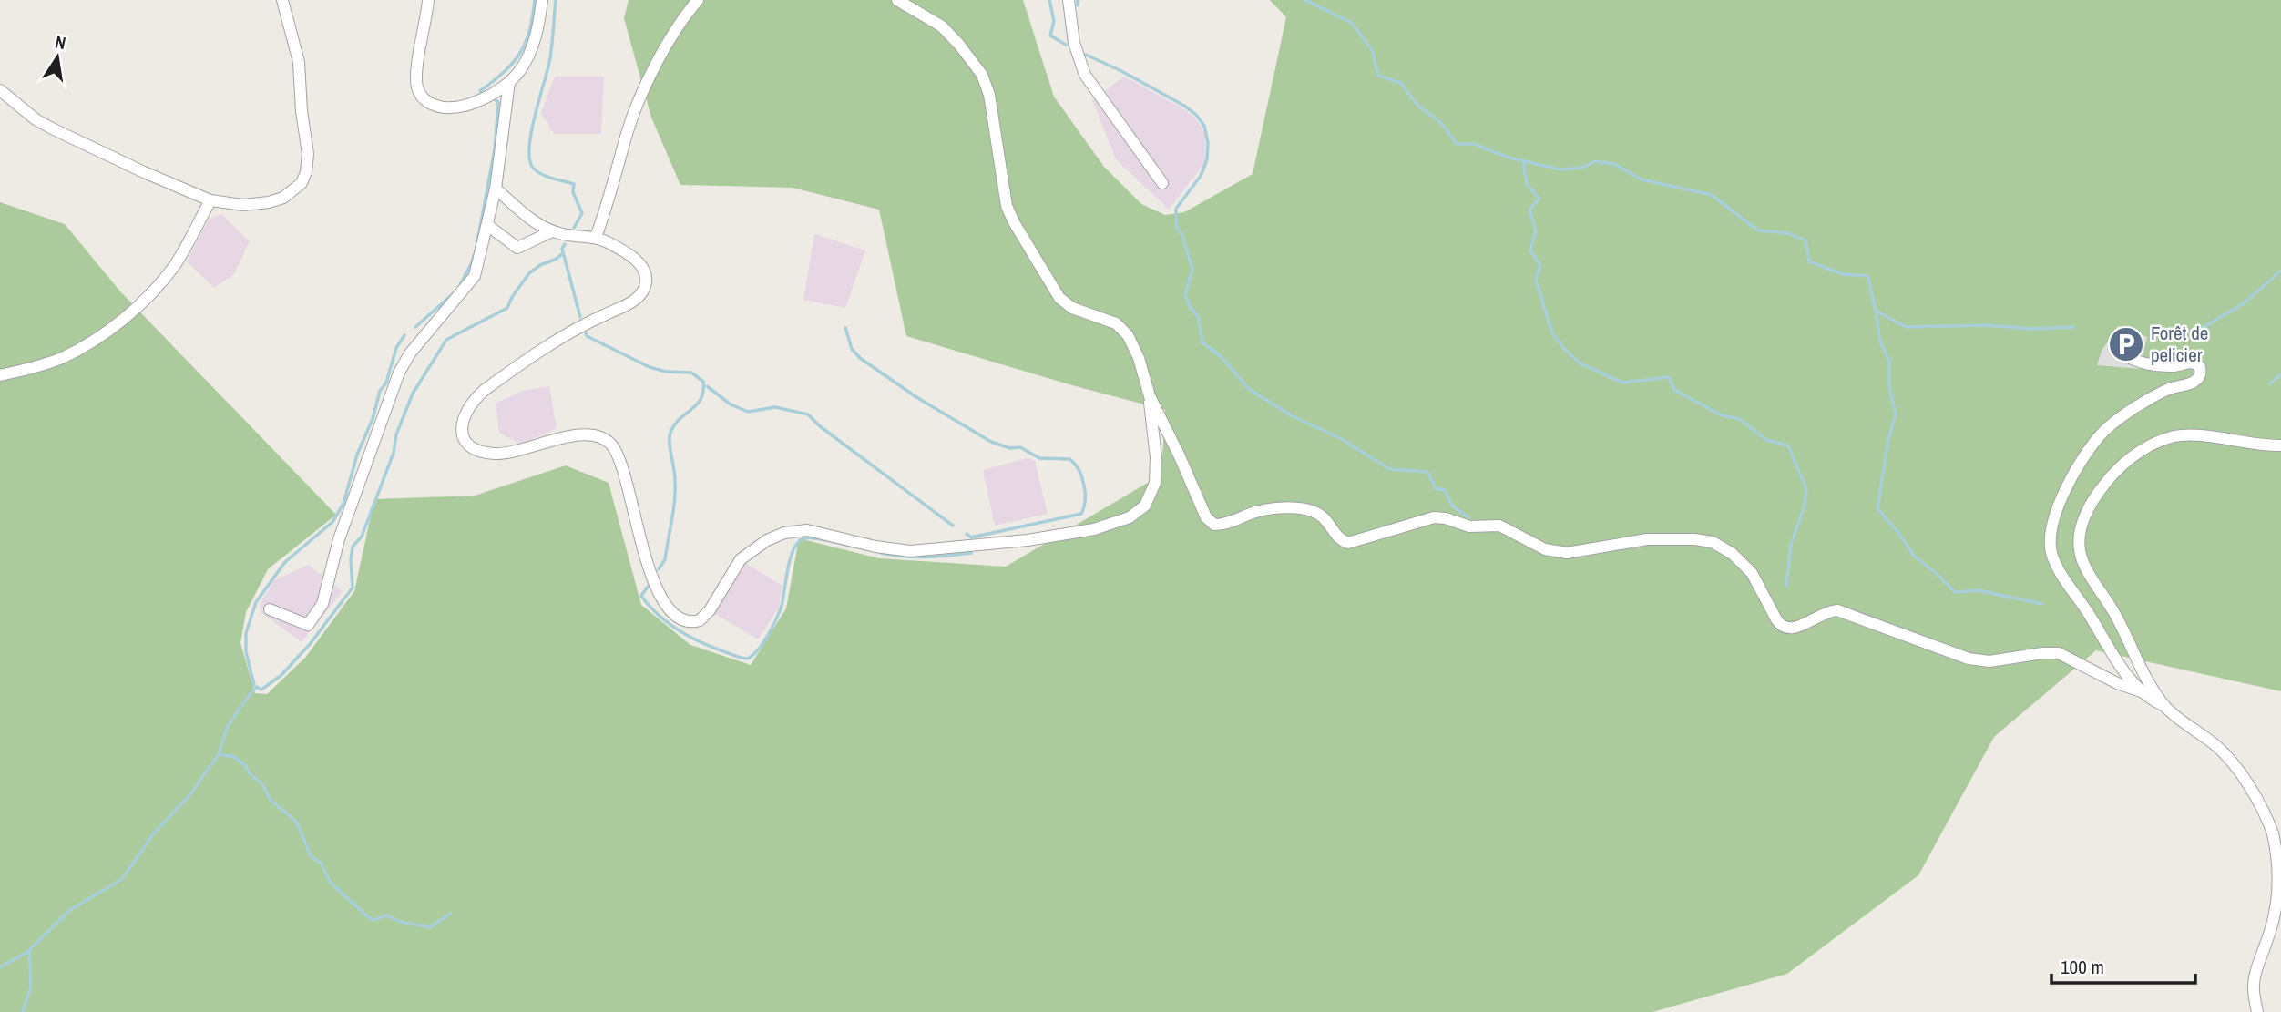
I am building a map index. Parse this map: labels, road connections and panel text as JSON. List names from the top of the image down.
{
  "places": {
    "parking": ["Forêt de pelicier"]
  },
  "scale_bar": "100 m",
  "north": "top"
}
